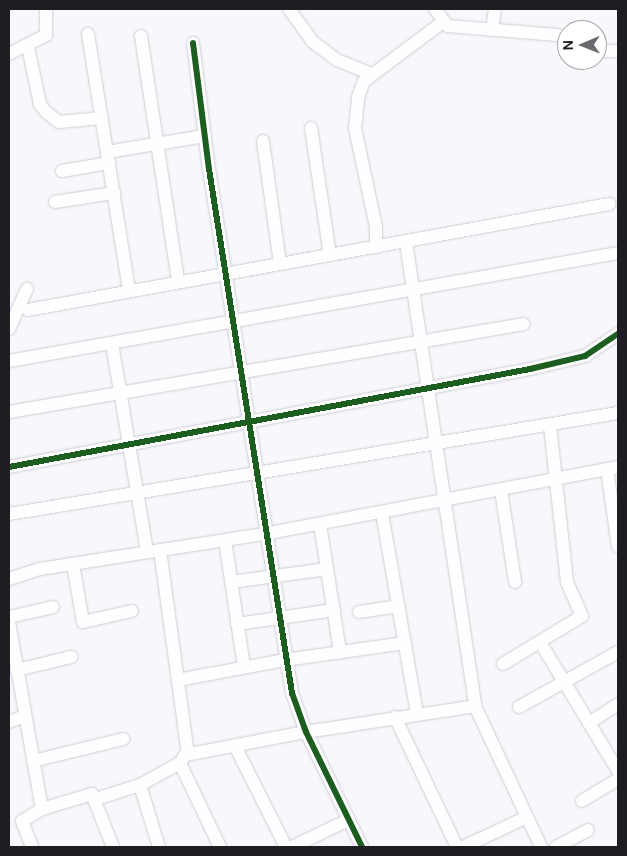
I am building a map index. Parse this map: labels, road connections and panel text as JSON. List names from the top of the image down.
{
  "north": "left"
}
